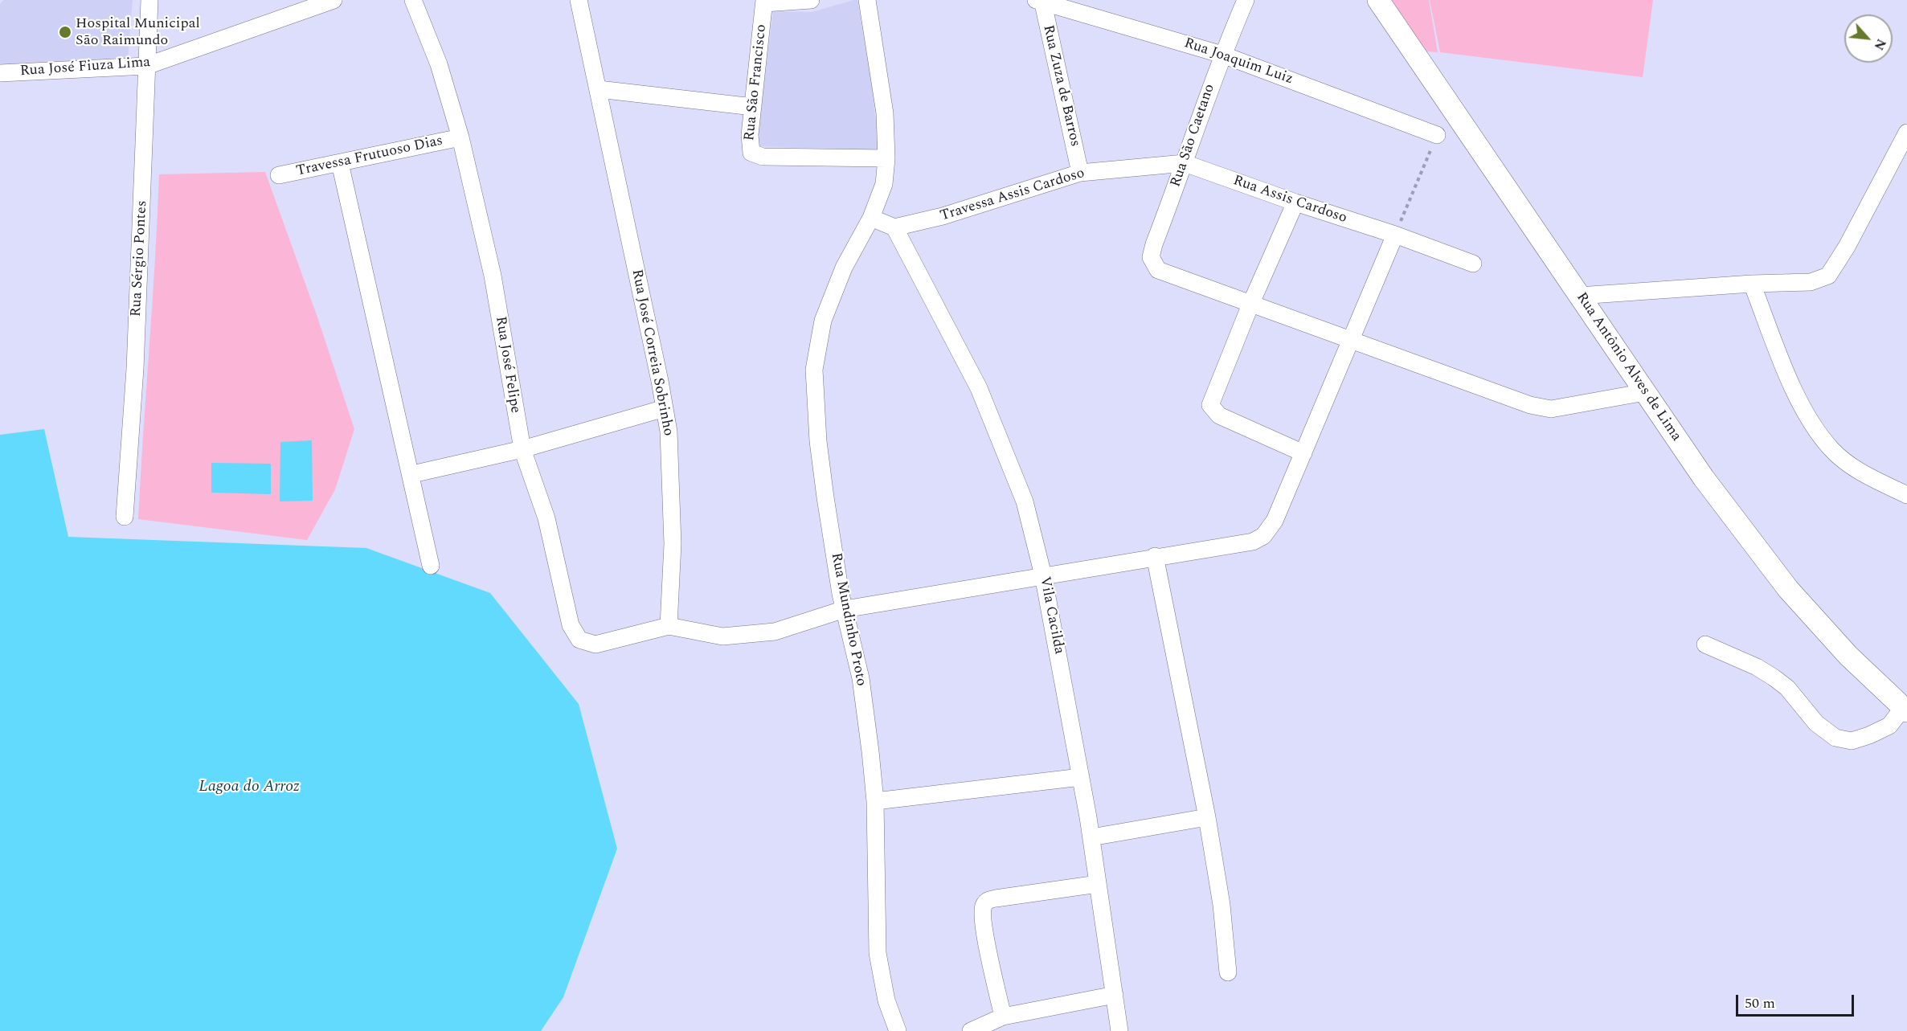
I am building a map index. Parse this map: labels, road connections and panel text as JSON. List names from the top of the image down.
{
  "streets": {
    "main road": ["Rua Antônio Alves de Lima"],
    "street": [
      "Rua Joaquim Luiz",
      "Rua José Fiuza Lima",
      "Rua São Francisco",
      "Rua Zuza de Barros",
      "Rua São Caetano",
      "Travessa Frutuoso Dias",
      "Travessa Assis Cardoso",
      "Rua Assis Cardoso",
      "Rua Sérgio Pontes",
      "Rua José Correia Sobrinho",
      "Rua José Felipe",
      "Vila Cacilda",
      "Rua Mundinho Proto"
    ]
  },
  "crossings": [
    ["Rua Joaquim Luiz", "Rua Zuza de Barros"],
    ["Rua Joaquim Luiz", "Rua São Caetano"],
    ["Rua José Fiuza Lima", "Rua Sérgio Pontes"],
    ["Rua São Francisco", "Rua Mundinho Proto"],
    ["Rua Zuza de Barros", "Travessa Assis Cardoso"],
    ["Rua São Caetano", "Travessa Assis Cardoso"],
    ["Rua São Caetano", "Rua Assis Cardoso"],
    ["Travessa Frutuoso Dias", "Rua José Felipe"],
    ["Travessa Assis Cardoso", "Rua Assis Cardoso"],
    ["Travessa Assis Cardoso", "Vila Cacilda"],
    ["Rua José Correia Sobrinho", "Rua José Felipe"]
  ],
  "water": ["Lagoa do Arroz"],
  "places": ["Hospital Municipal São Raimundo"],
  "scale_bar": "50 m",
  "north": "bottom right"
}
